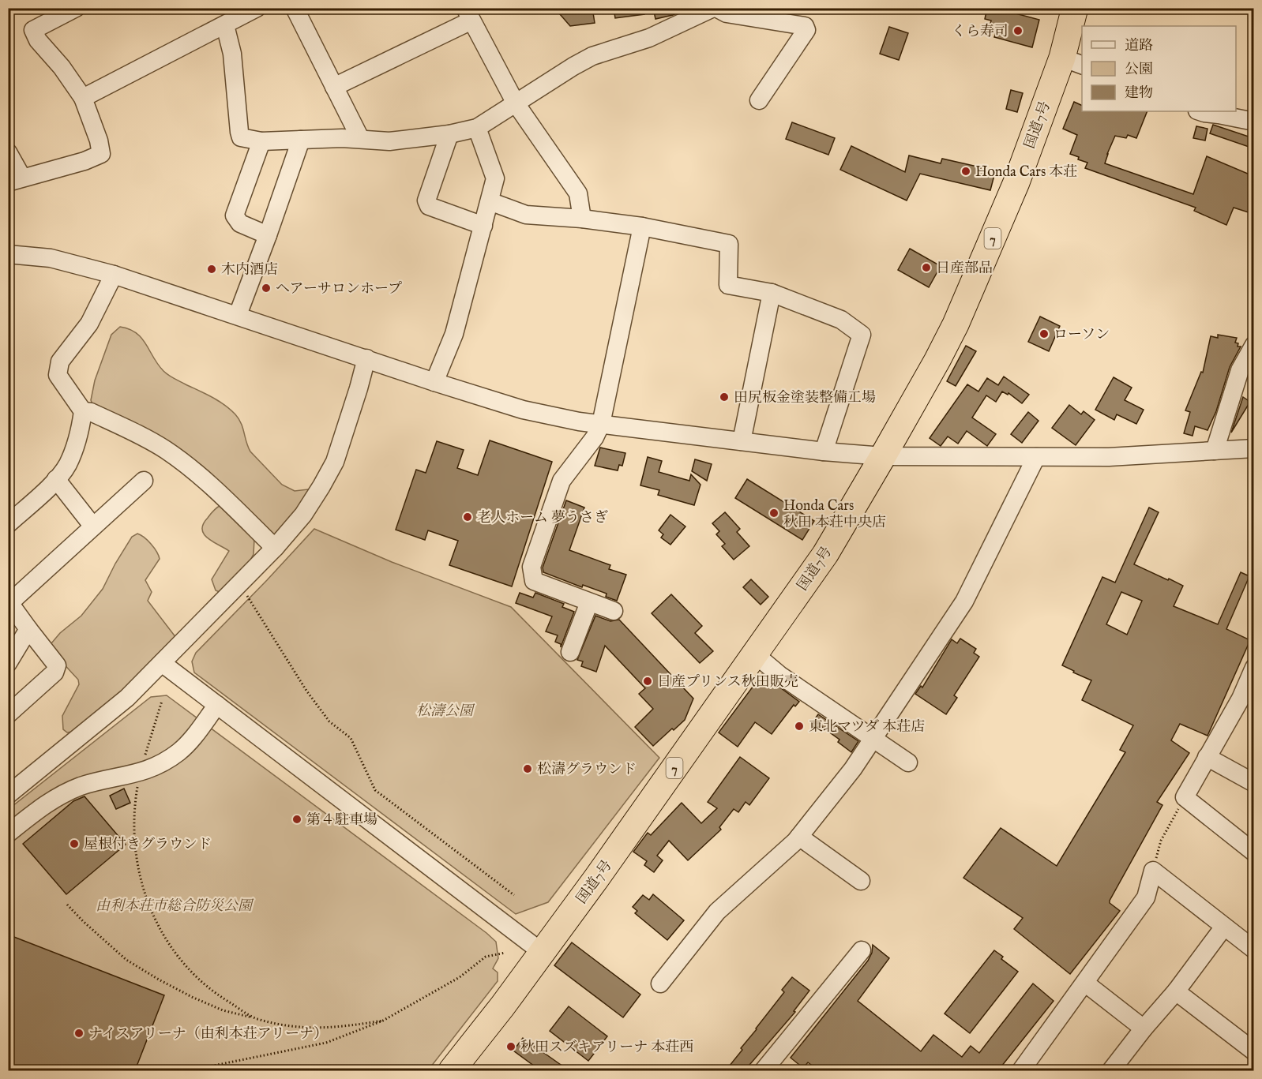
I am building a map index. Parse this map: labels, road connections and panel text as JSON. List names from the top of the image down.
{
  "streets": {
    "highway": ["国道7号", "7"]
  },
  "parks": ["松濤公園", "由利本荘市総合防災公園"],
  "places": [
    "くら寿司",
    "Honda Cars 本荘",
    "日産部品",
    "木内酒店",
    "ヘアーサロンホープ",
    "ローソン",
    "田尻板金塗装整備工場",
    "Honda Cars 秋田 本荘中央店",
    "老人ホーム 夢うさぎ",
    "日産プリンス秋田販売",
    "東北マツダ 本荘店",
    "松濤グラウンド",
    "第４駐車場",
    "屋根付きグラウンド",
    "ナイスアリーナ（由利本荘アリーナ）",
    "秋田スズキアリーナ 本荘西"
  ],
  "legend": ["道路", "公園", "建物"]
}
